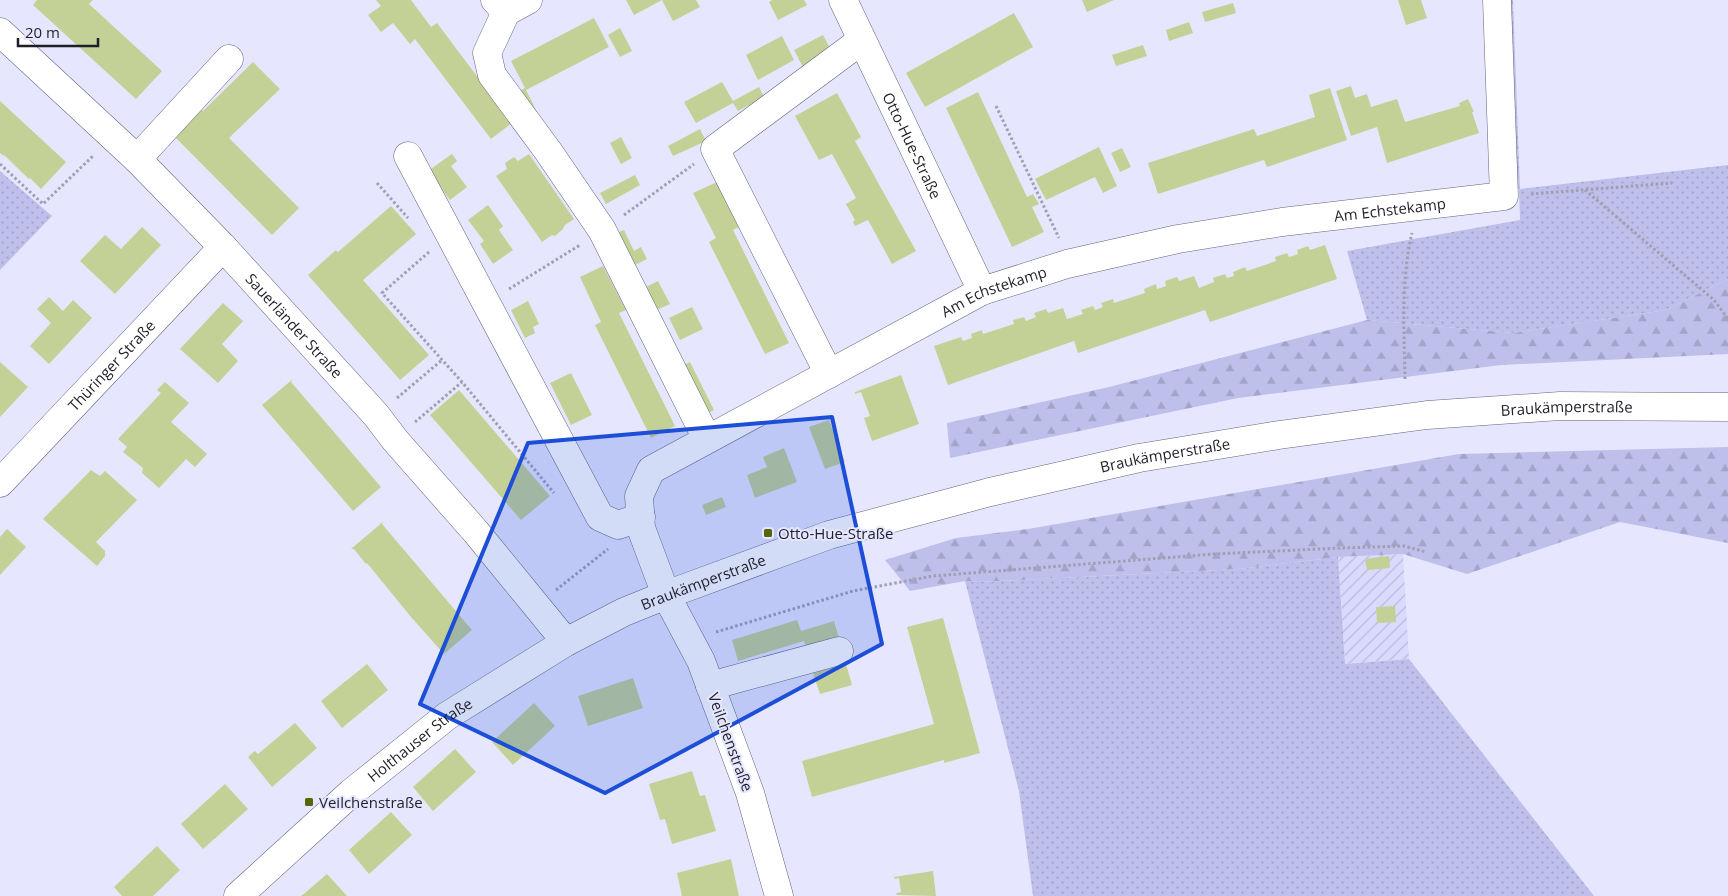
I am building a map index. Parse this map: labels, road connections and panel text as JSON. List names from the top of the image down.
{
  "streets": {
    "street": [
      "Otto-Hue-Straße",
      "Am Echstekamp",
      "Sauerländer Straße",
      "Thüringer Straße",
      "Braukämperstraße",
      "Holthauser Straße",
      "Veilchenstraße"
    ]
  },
  "crossings": [
    ["Otto-Hue-Straße", "Am Echstekamp"],
    ["Am Echstekamp", "Braukämperstraße"],
    ["Am Echstekamp", "Veilchenstraße"],
    ["Sauerländer Straße", "Thüringer Straße"],
    ["Sauerländer Straße", "Holthauser Straße"],
    ["Braukämperstraße", "Holthauser Straße"],
    ["Braukämperstraße", "Veilchenstraße"]
  ],
  "places": {
    "transit": ["Otto-Hue-Straße", "Veilchenstraße"]
  },
  "scale_bar": "20 m"
}
